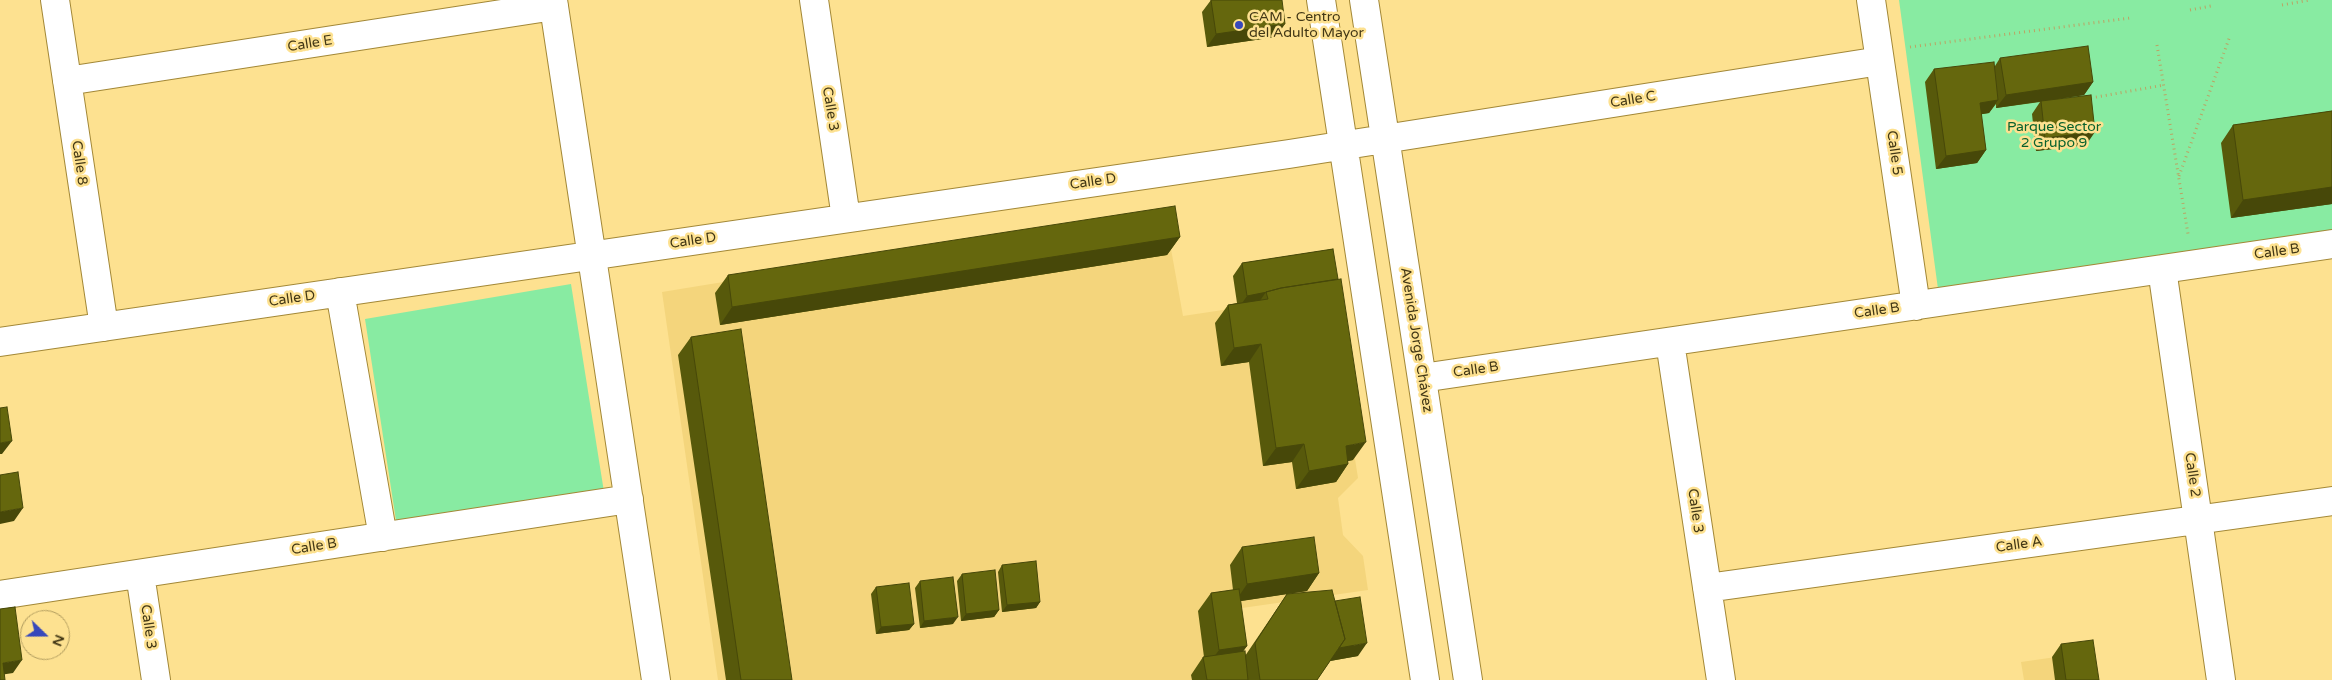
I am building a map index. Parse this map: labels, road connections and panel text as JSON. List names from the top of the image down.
{
  "streets": {
    "street": [
      "Calle E",
      "Calle C",
      "Calle 3",
      "Calle 5",
      "Calle 8",
      "Calle D",
      "Calle B",
      "Avenida Jorge Chávez",
      "Calle 2",
      "Calle A"
    ]
  },
  "crossings": [
    ["Calle E", "Calle 8"],
    ["Calle C", "Calle 5"],
    ["Calle C", "Calle D"],
    ["Calle C", "Avenida Jorge Chávez"],
    ["Calle 3", "Calle D"],
    ["Calle 3", "Calle B"],
    ["Calle 3", "Calle A"],
    ["Calle 5", "Calle B"],
    ["Calle 8", "Calle D"],
    ["Calle D", "Avenida Jorge Chávez"],
    ["Calle B", "Avenida Jorge Chávez"],
    ["Calle B", "Calle 2"],
    ["Calle 2", "Calle A"]
  ],
  "parks": ["Parque Sector 2 Grupo 9"],
  "places": ["CAM - Centro del Adulto Mayor"],
  "north": "right"
}
